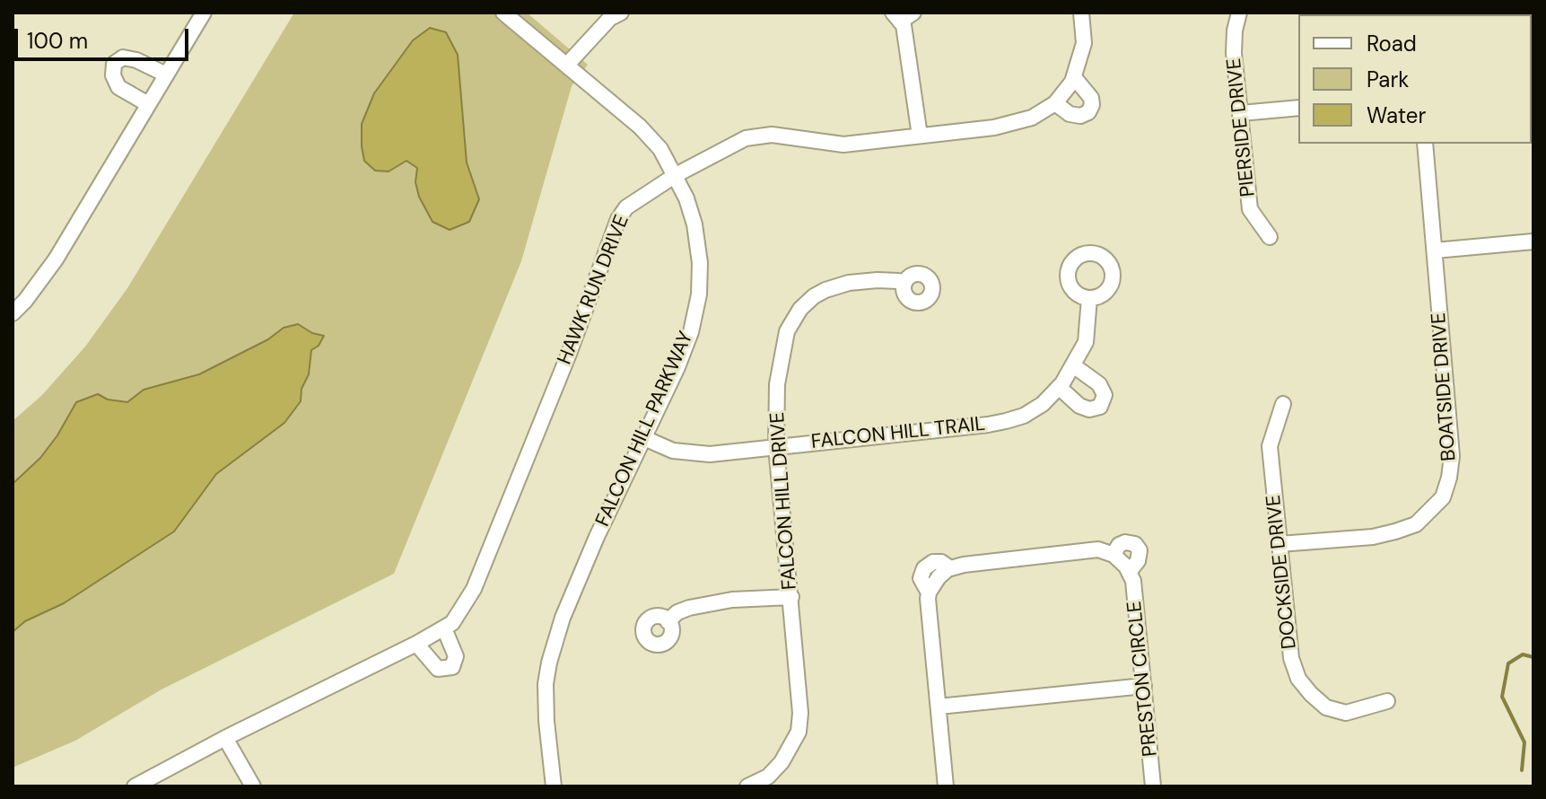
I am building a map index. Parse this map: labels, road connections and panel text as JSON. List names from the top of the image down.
{
  "streets": {
    "street": [
      "PIERSIDE DRIVE",
      "HAWK RUN DRIVE",
      "BOATSIDE DRIVE",
      "FALCON HILL PARKWAY",
      "FALCON HILL TRAIL",
      "FALCON HILL DRIVE",
      "DOCKSIDE DRIVE",
      "PRESTON CIRCLE"
    ]
  },
  "crossings": [
    ["HAWK RUN DRIVE", "FALCON HILL PARKWAY"],
    ["BOATSIDE DRIVE", "DOCKSIDE DRIVE"],
    ["FALCON HILL PARKWAY", "FALCON HILL TRAIL"],
    ["FALCON HILL TRAIL", "FALCON HILL DRIVE"]
  ],
  "legend": ["Road", "Park", "Water"],
  "scale_bar": "100 m"
}
